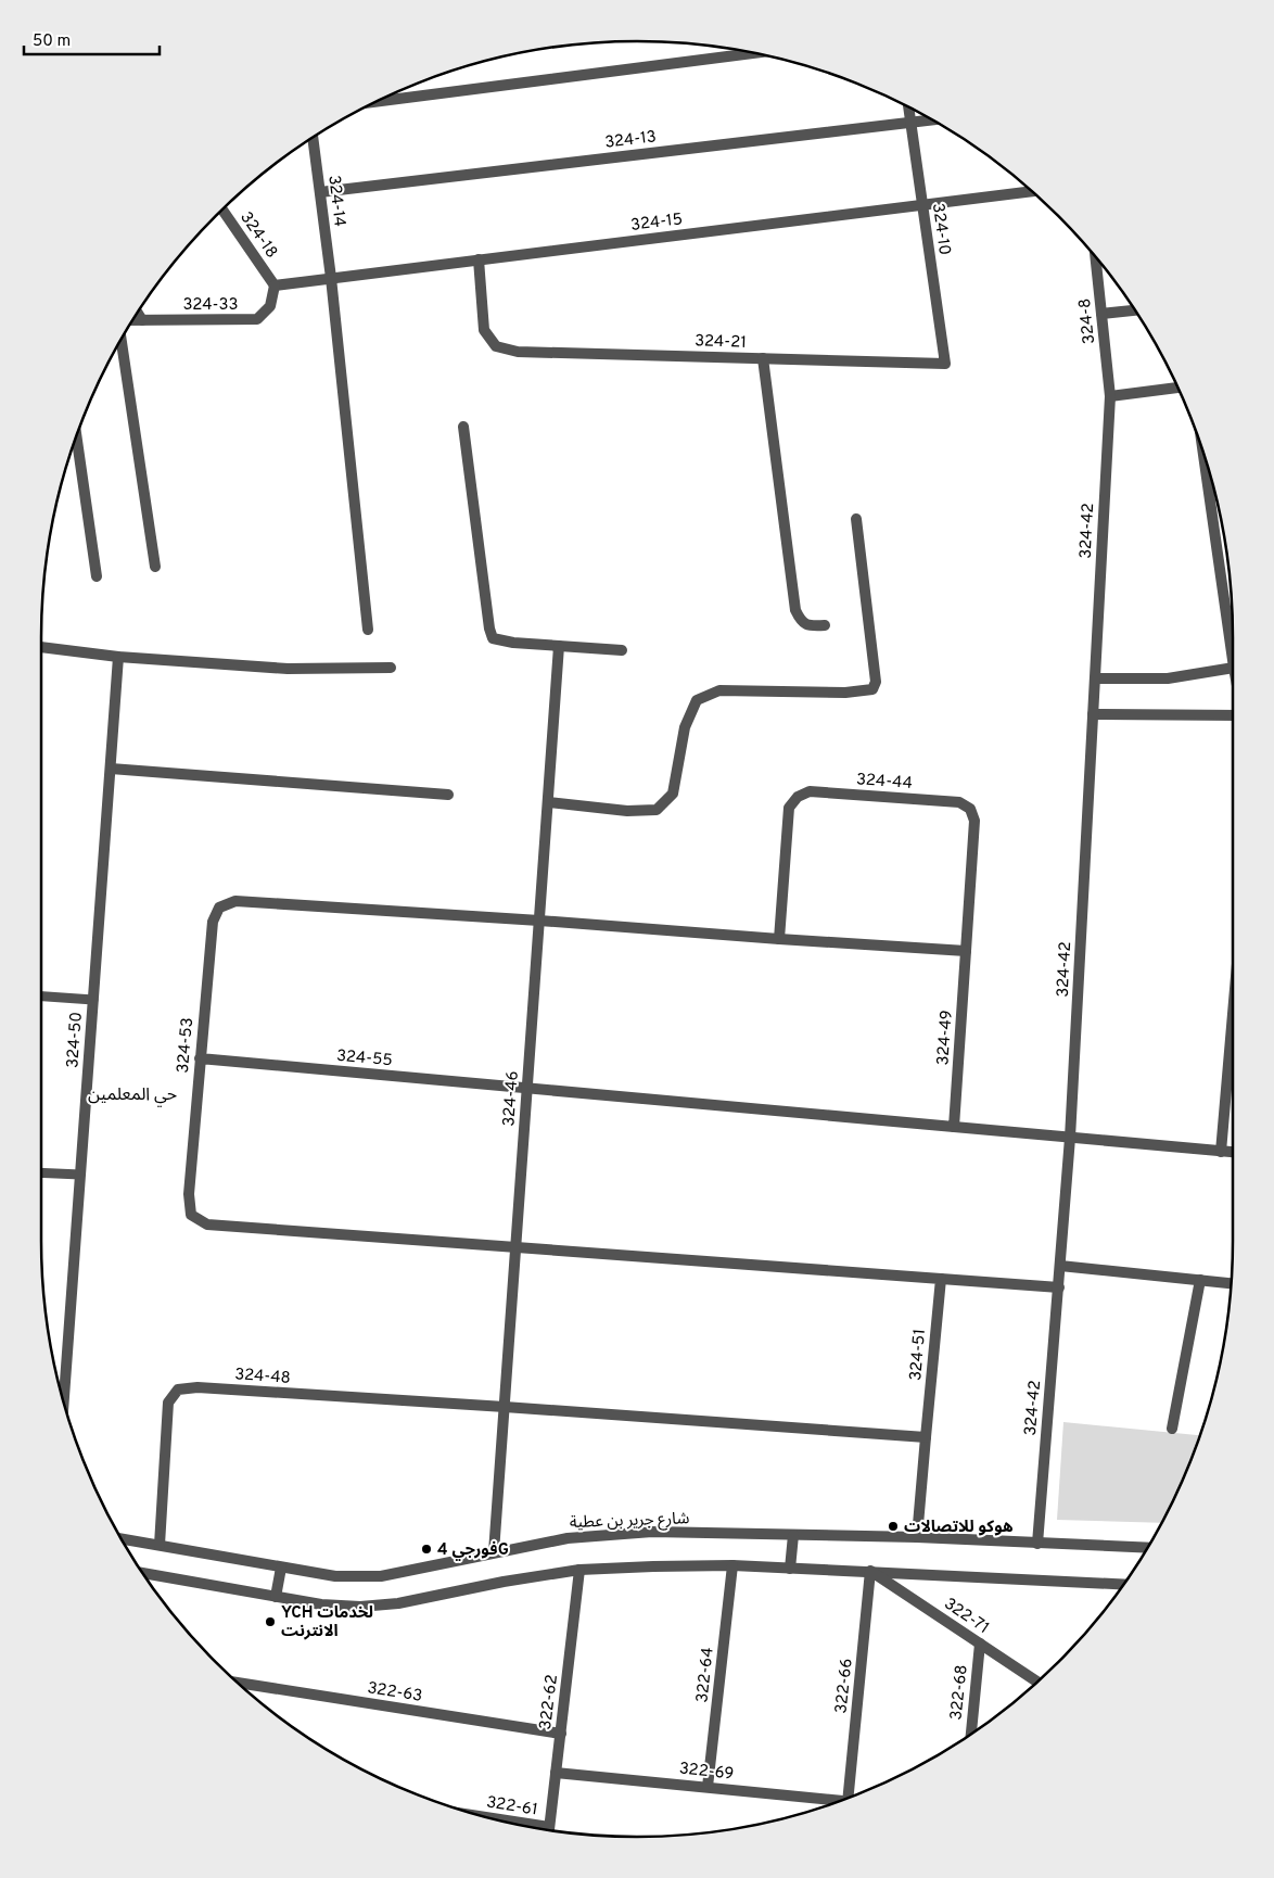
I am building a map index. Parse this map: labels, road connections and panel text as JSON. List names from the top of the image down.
{
  "streets": {
    "street": [
      "324-13",
      "324-14",
      "324-15",
      "324-10",
      "324-18",
      "324-33",
      "324-8",
      "324-21",
      "324-42",
      "324-44",
      "324-49",
      "324-50",
      "324-53",
      "324-55",
      "324-46",
      "324-51",
      "324-48",
      "شارع جرير بن عطية",
      "322-71",
      "322-64",
      "322-66",
      "322-63",
      "322-68",
      "322-62",
      "322-69"
    ]
  },
  "crossings": [
    ["324-13", "324-14"],
    ["324-13", "324-10"],
    ["324-14", "324-15"],
    ["324-15", "324-10"],
    ["324-15", "324-18"],
    ["324-15", "324-33"],
    ["324-15", "324-21"],
    ["324-10", "324-21"],
    ["324-18", "324-33"],
    ["324-8", "324-42"],
    ["324-42", "شارع جرير بن عطية"],
    ["324-44", "324-49"],
    ["324-53", "324-55"],
    ["324-53", "324-46"],
    ["324-55", "324-46"],
    ["324-46", "324-48"],
    ["324-46", "شارع جرير بن عطية"],
    ["324-51", "شارع جرير بن عطية"],
    ["324-48", "شارع جرير بن عطية"],
    ["322-71", "322-66"],
    ["322-71", "322-68"],
    ["322-64", "322-69"],
    ["322-63", "322-62"],
    ["322-62", "322-69"]
  ],
  "districts": ["حي المعلمين"],
  "places": ["هوكو للاتصالات", "فورجي 4G", "YCH لخدمات الانترنت"],
  "scale_bar": "50 m"
}
